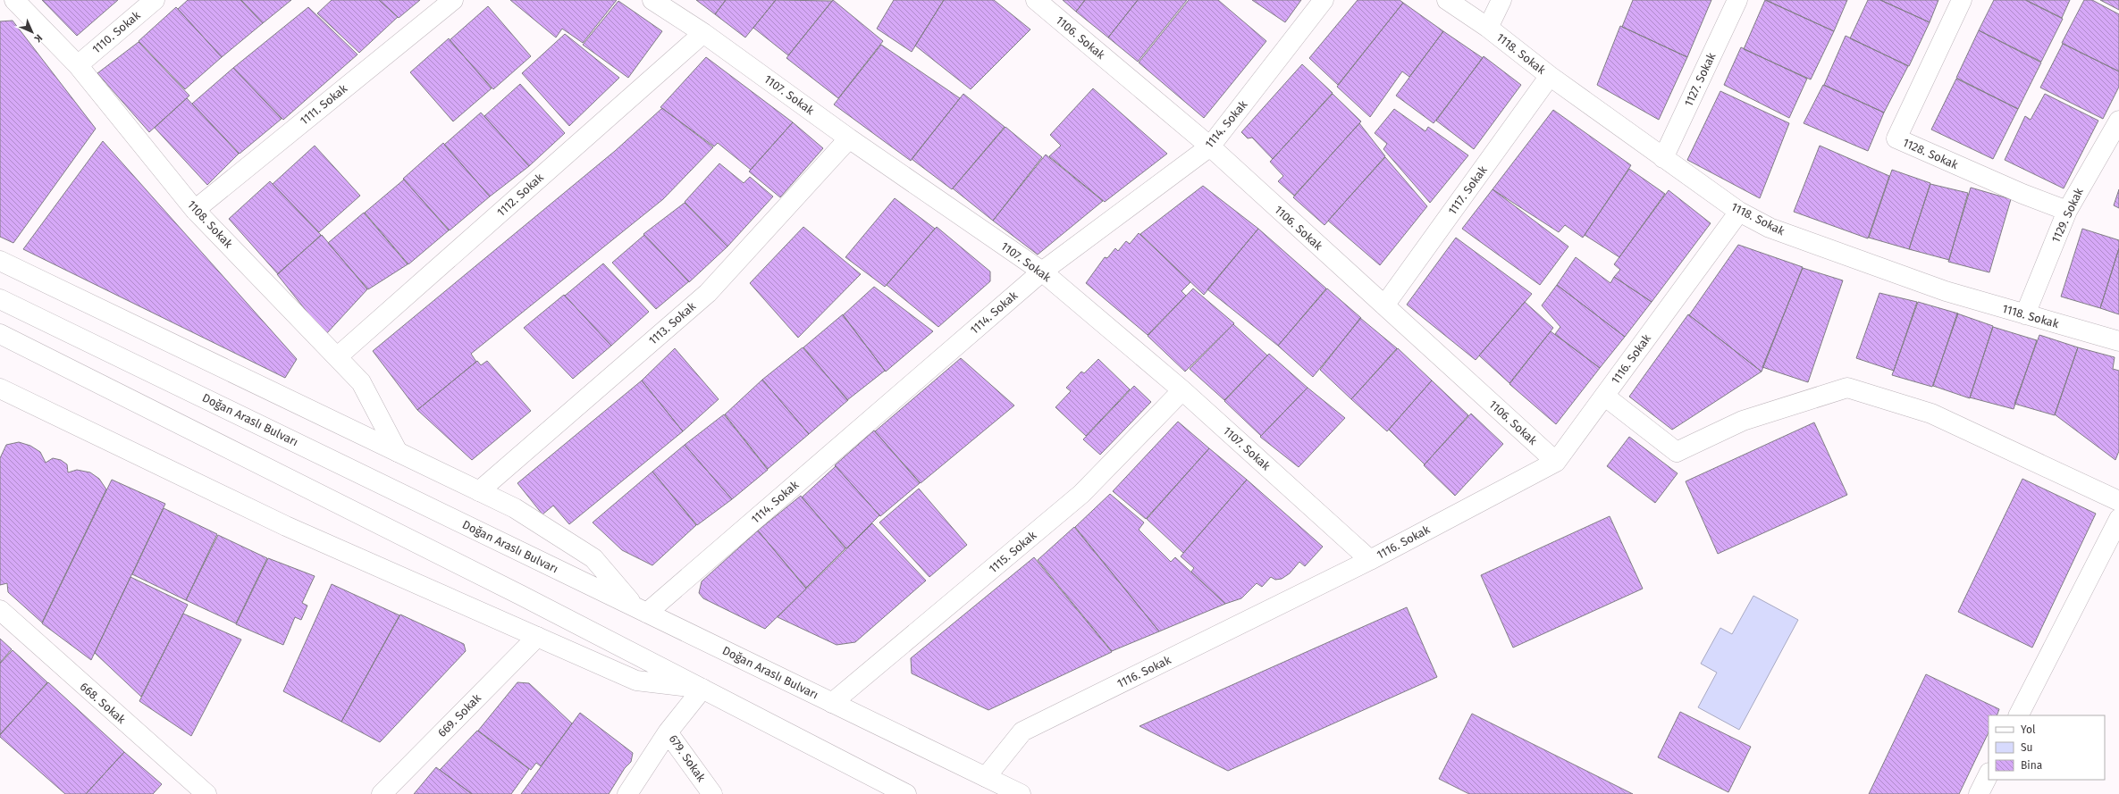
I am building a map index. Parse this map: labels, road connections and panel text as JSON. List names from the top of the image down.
{
  "streets": {
    "street": [
      "1110. Sokak",
      "1106. Sokak",
      "1118. Sokak",
      "1127. Sokak",
      "1107. Sokak",
      "1111. Sokak",
      "1114. Sokak",
      "1128. Sokak",
      "1117. Sokak",
      "1112. Sokak",
      "1129. Sokak",
      "1108. Sokak",
      "1113. Sokak",
      "1116. Sokak",
      "Doğan Araslı Bulvarı",
      "1115. Sokak",
      "668. Sokak",
      "669. Sokak",
      "679. Sokak"
    ]
  },
  "crossings": [
    ["1110. Sokak", "1108. Sokak"],
    ["1106. Sokak", "1114. Sokak"],
    ["1106. Sokak", "1117. Sokak"],
    ["1106. Sokak", "1116. Sokak"],
    ["1118. Sokak", "1127. Sokak"],
    ["1118. Sokak", "1117. Sokak"],
    ["1118. Sokak", "1129. Sokak"],
    ["1118. Sokak", "1116. Sokak"],
    ["1107. Sokak", "1114. Sokak"],
    ["1107. Sokak", "1112. Sokak"],
    ["1107. Sokak", "1113. Sokak"],
    ["1107. Sokak", "1116. Sokak"],
    ["1107. Sokak", "1115. Sokak"],
    ["1111. Sokak", "1108. Sokak"],
    ["1114. Sokak", "Doğan Araslı Bulvarı"],
    ["1128. Sokak", "1129. Sokak"],
    ["1112. Sokak", "1108. Sokak"],
    ["1116. Sokak", "Doğan Araslı Bulvarı"],
    ["Doğan Araslı Bulvarı", "1115. Sokak"]
  ],
  "legend": ["Yol", "Su", "Bina"],
  "north": "bottom right"
}
